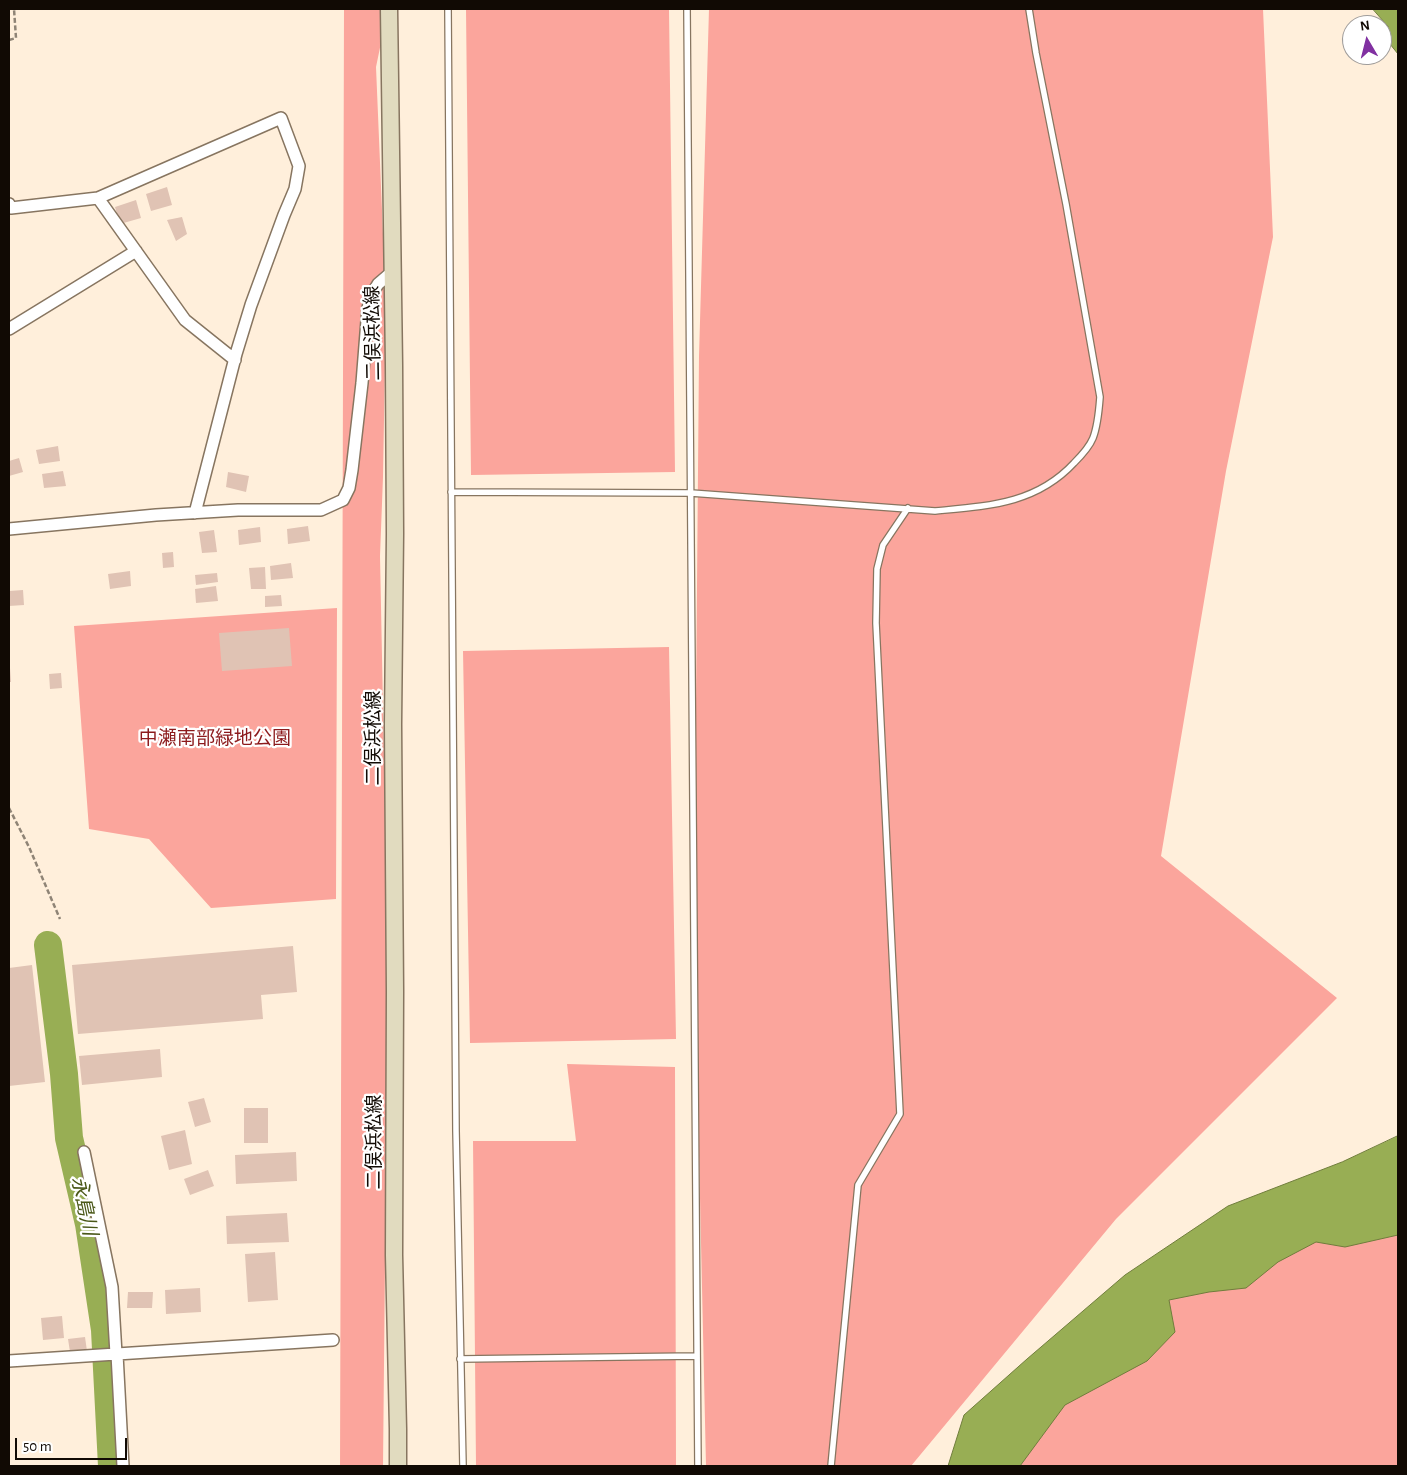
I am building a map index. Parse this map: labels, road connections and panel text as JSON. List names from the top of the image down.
{
  "streets": {
    "main road": ["二俣浜松線"]
  },
  "water": ["永島川"],
  "parks": ["中瀬南部緑地公園"],
  "scale_bar": "50 m",
  "north": "top"
}
